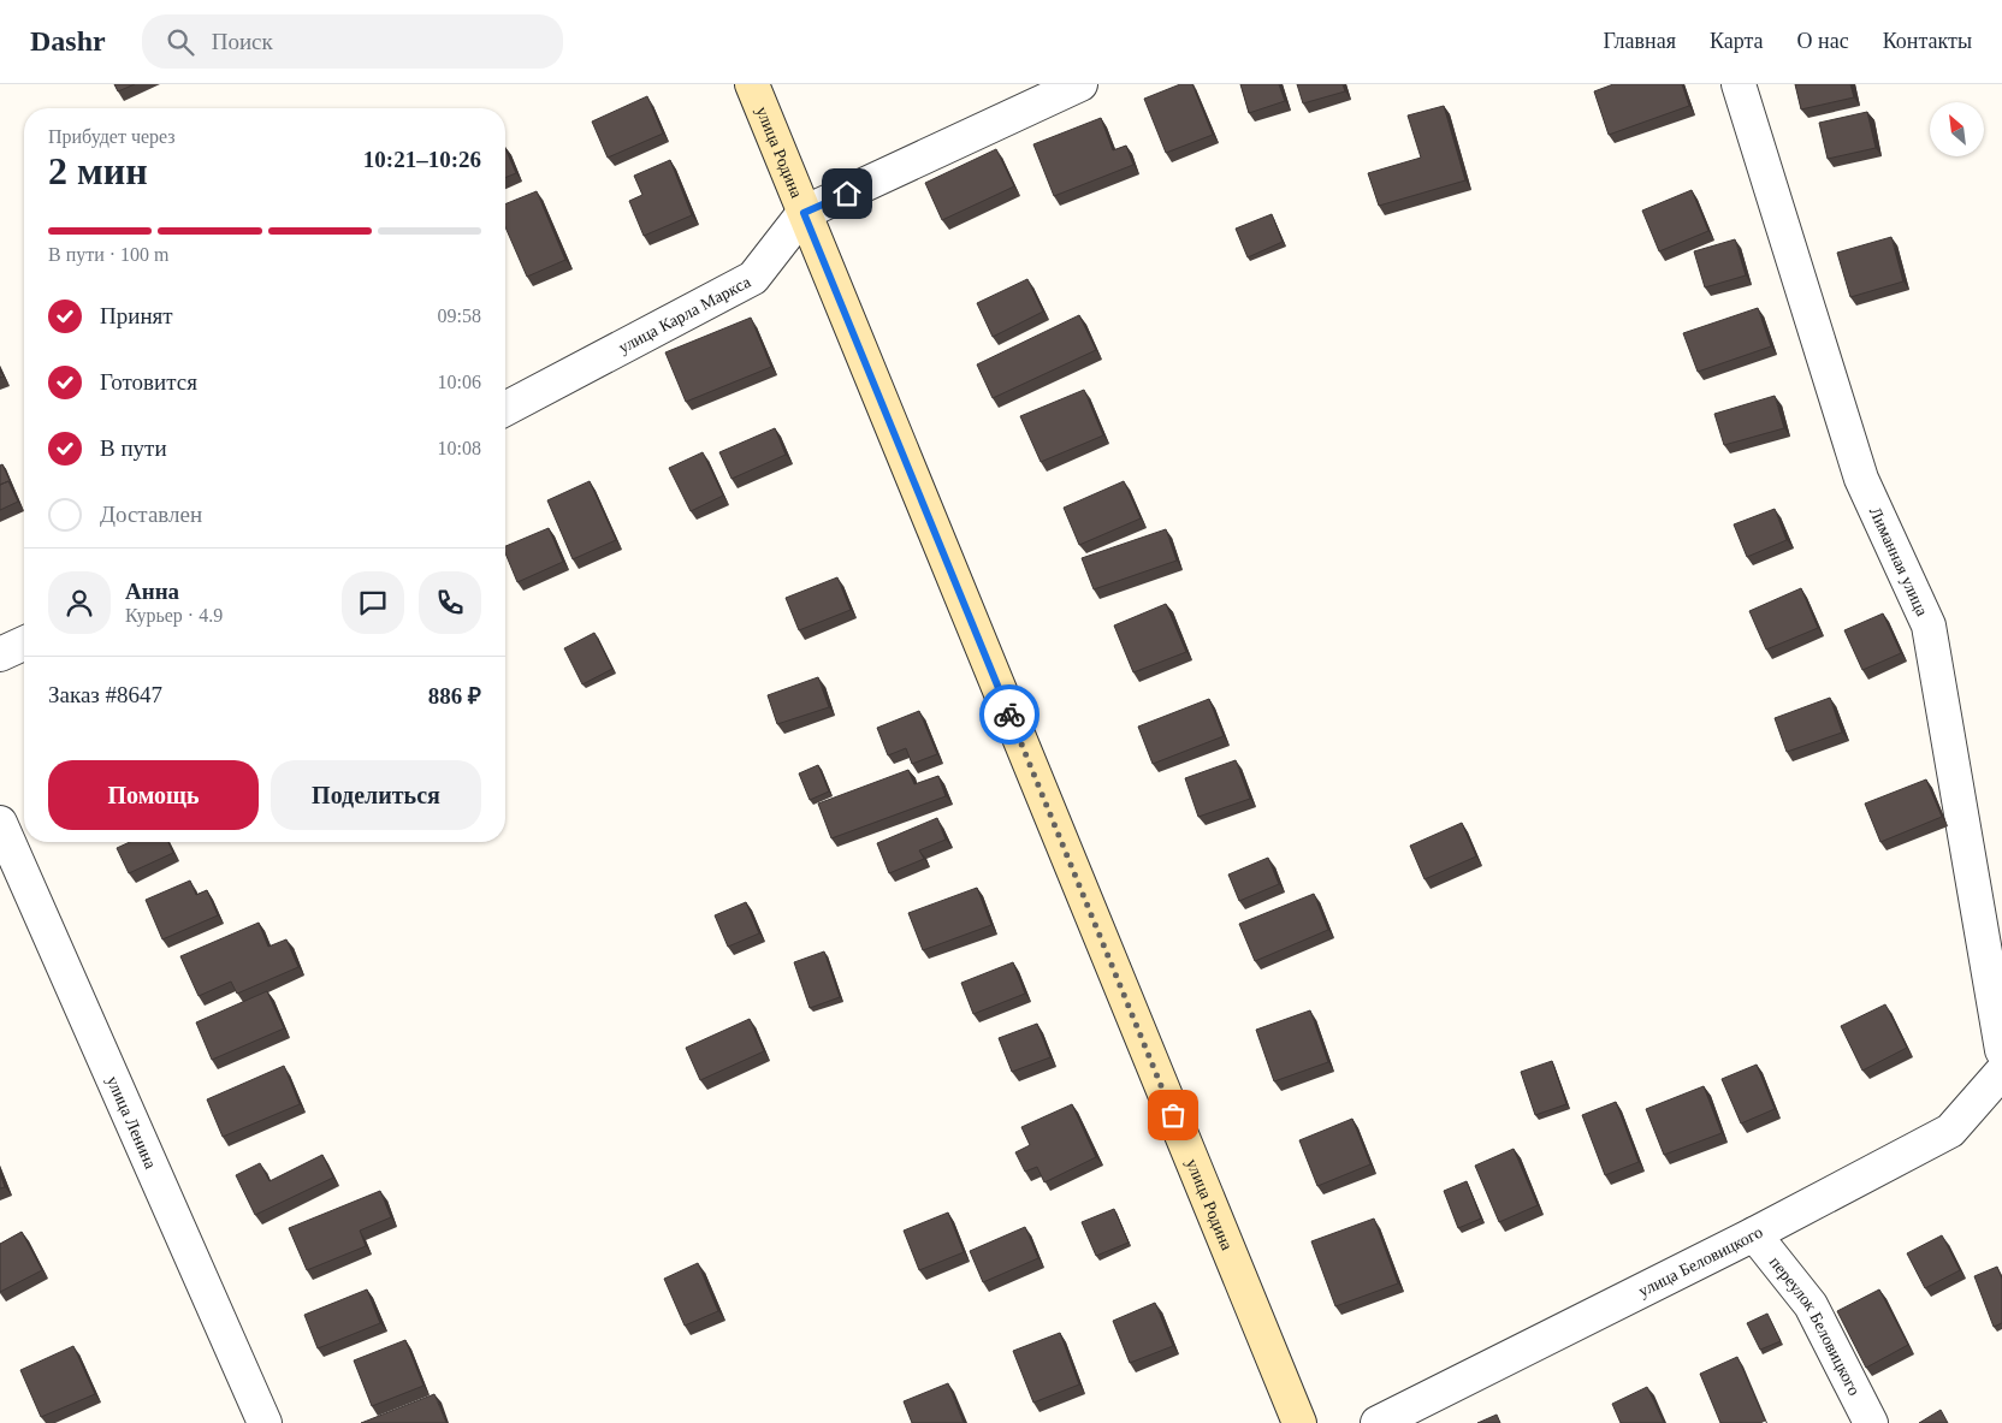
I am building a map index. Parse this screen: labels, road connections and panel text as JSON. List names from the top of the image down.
{
  "streets": {
    "street": [
      "улица Родина",
      "улица Карла Маркса",
      "Лиманная улица",
      "улица Ленина",
      "улица Беловицкого",
      "переулок Беловицкого"
    ]
  },
  "crossings": [
    ["улица Родина", "улица Карла Маркса"],
    ["улица Беловицкого", "переулок Беловицкого"]
  ],
  "north": "top left",
  "page": {
    "header": "Dashr",
    "search": "Поиск",
    "nav": [
      "Главная",
      "Карта",
      "О нас",
      "Контакты"
    ],
    "heading": ["2 мин", "Прибудет через", "10:21–10:26"],
    "panel": [
      "Анна",
      "Курьер · 4.9",
      "Заказ #8647",
      "886 ₽"
    ],
    "bar": "В пути · 100 m",
    "list": [
      ["Принят", "09:58"],
      ["Готовится", "10:06"],
      ["В пути", "10:08"],
      "Доставлен"
    ],
    "buttons": ["Помощь", "Поделиться"]
  }
}
